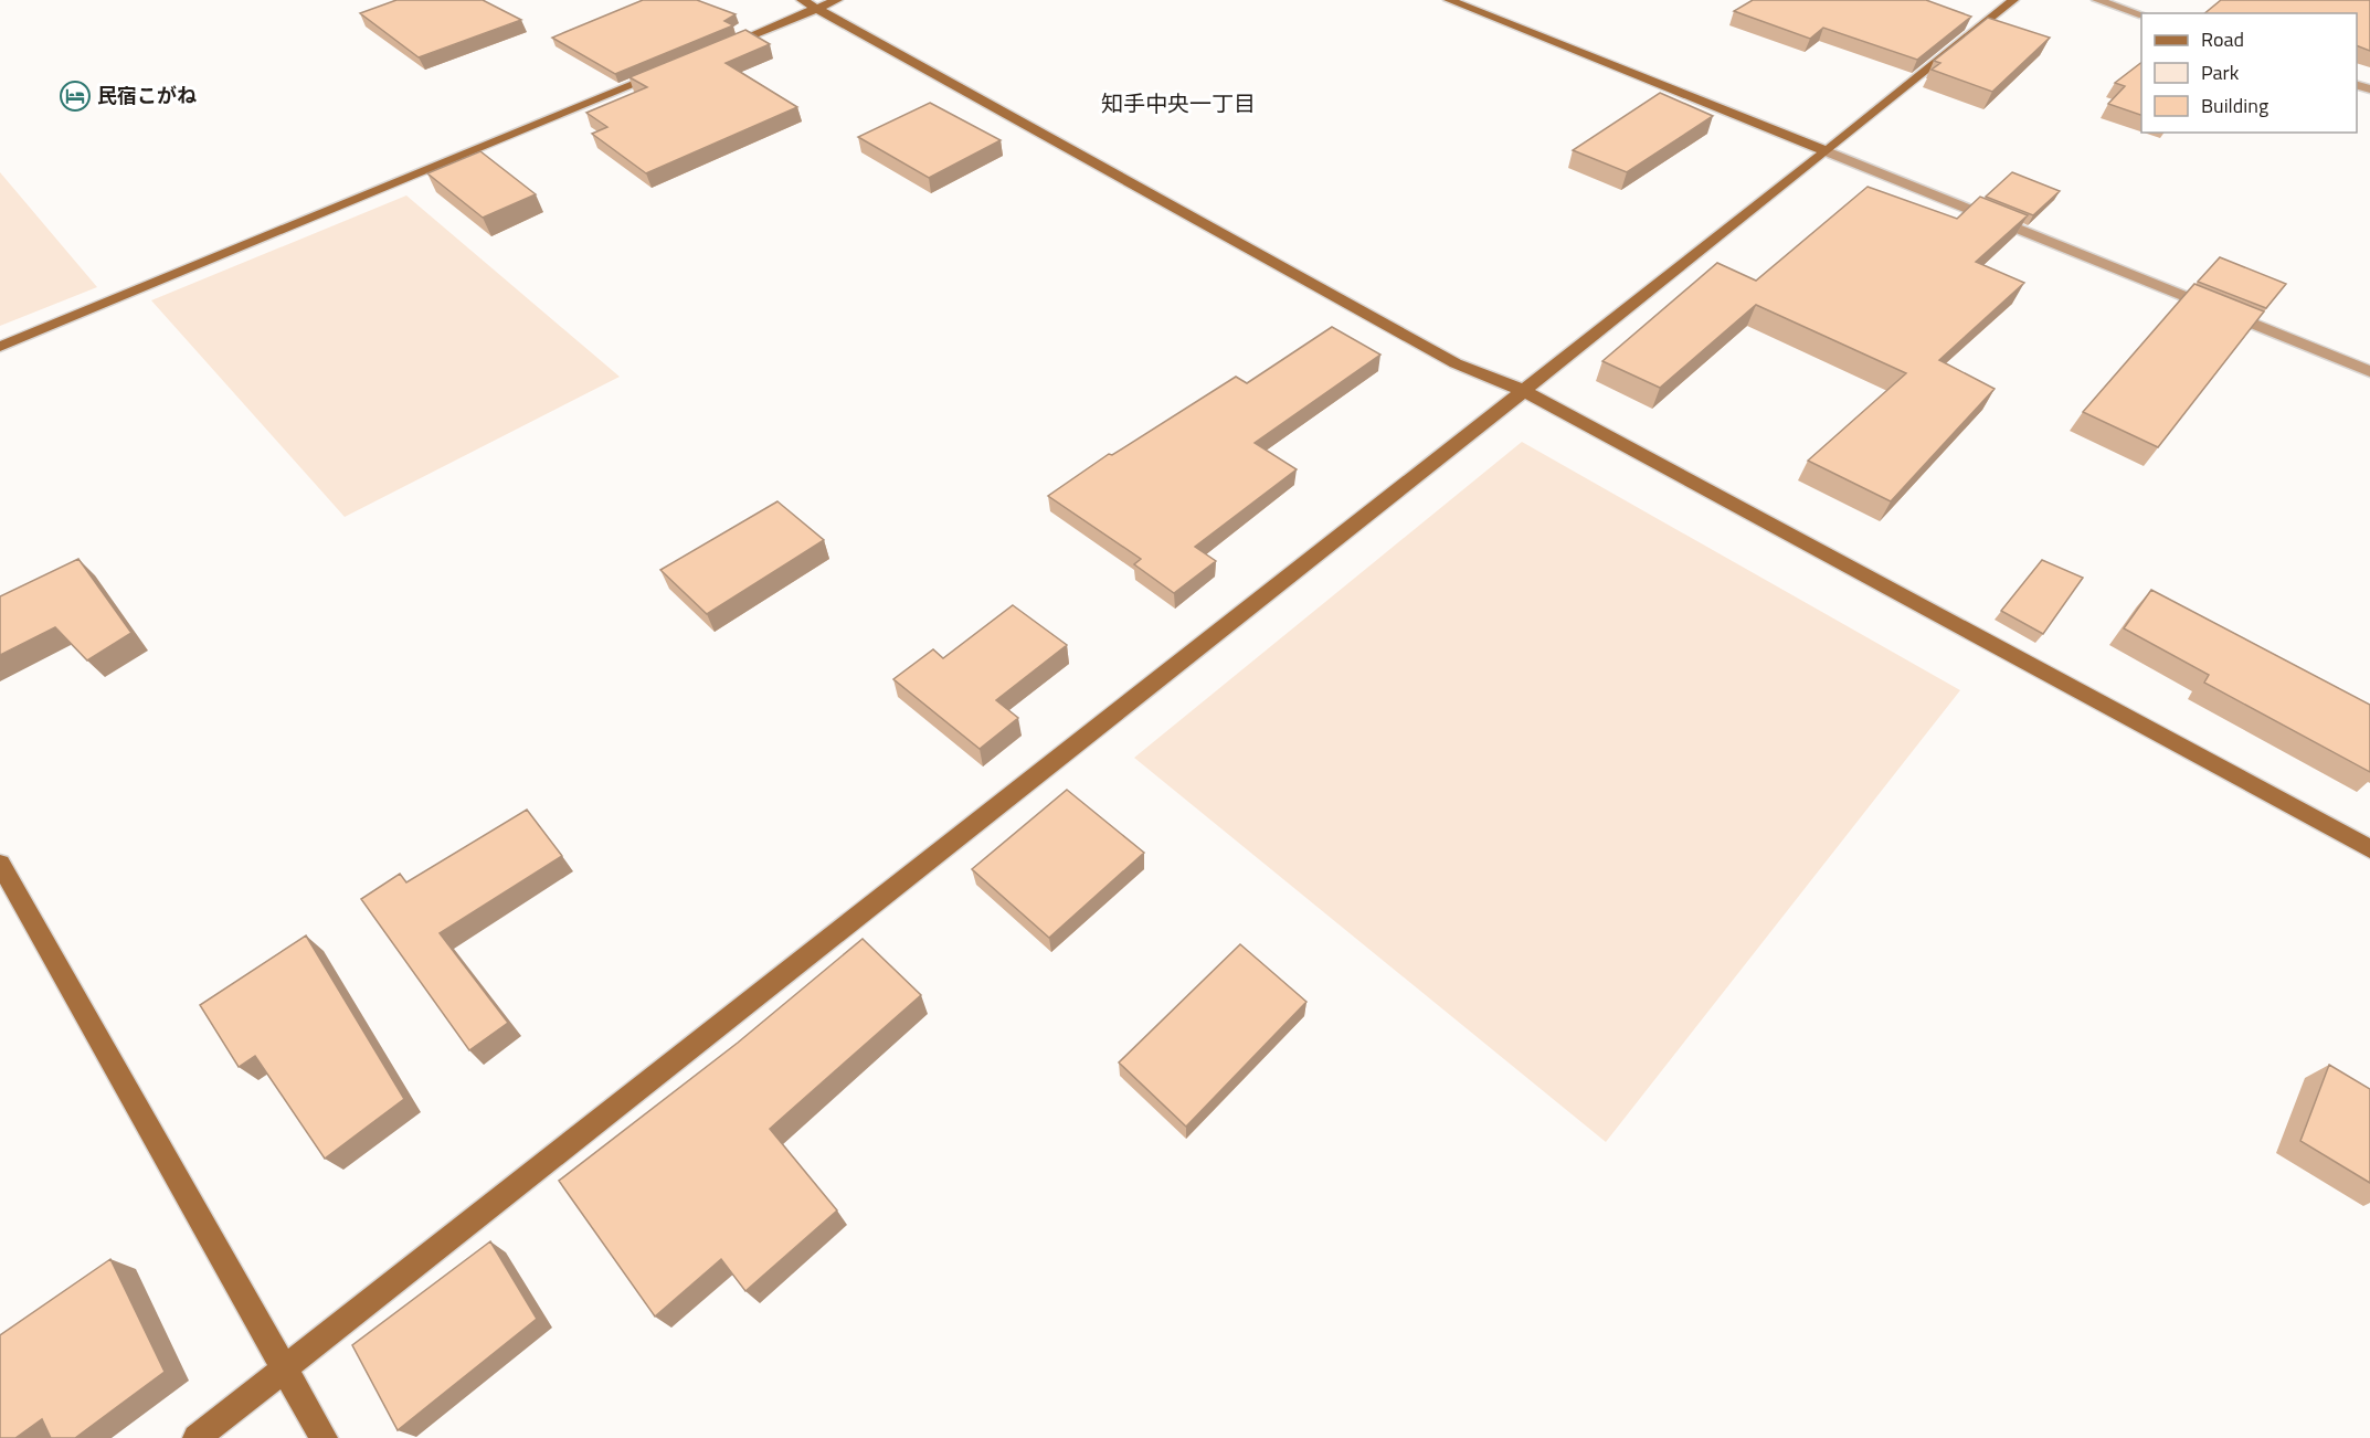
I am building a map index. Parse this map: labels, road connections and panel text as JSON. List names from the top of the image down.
{
  "districts": ["知手中央一丁目"],
  "places": {
    "hotel": ["民宿こがね"]
  },
  "legend": ["Road", "Park", "Building"]
}
